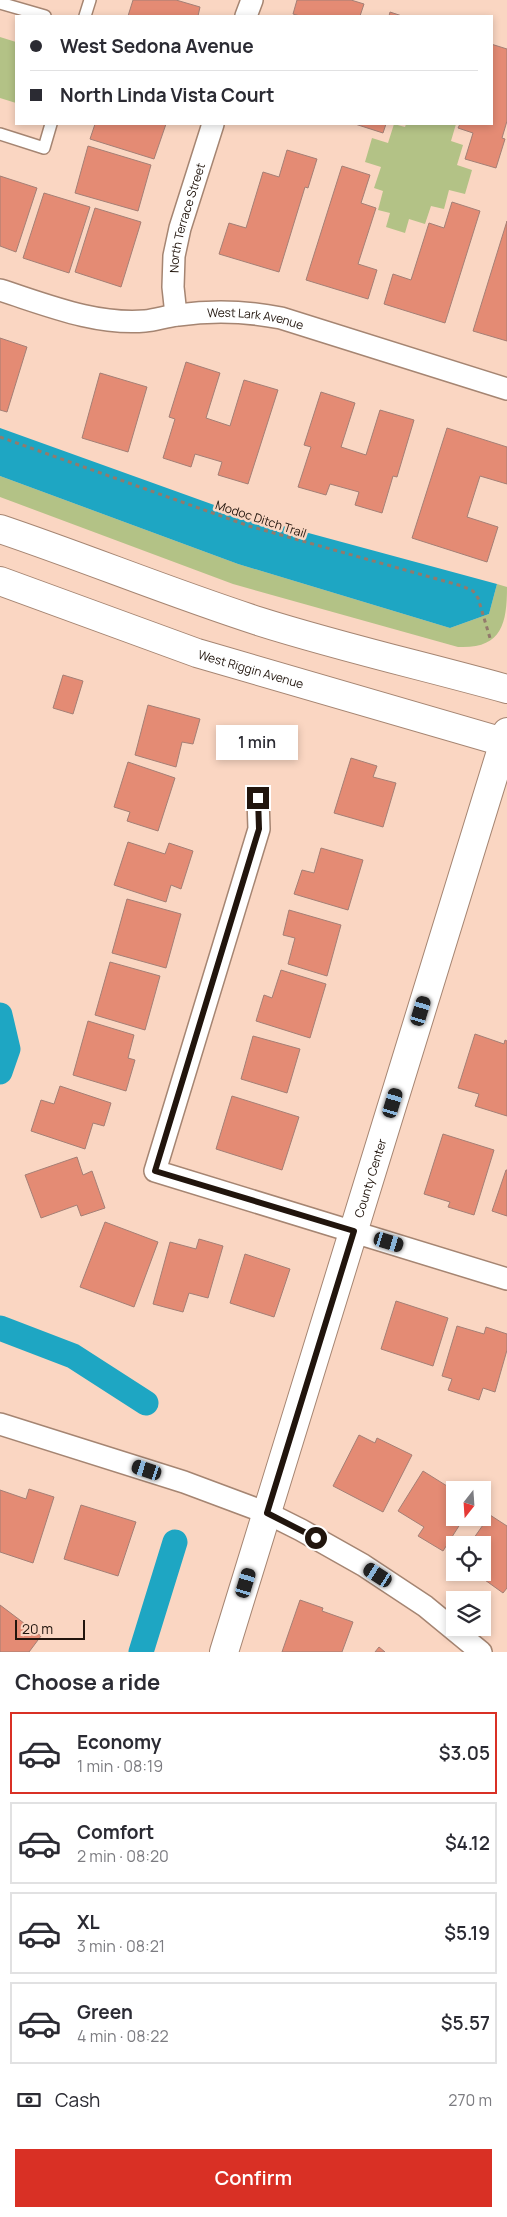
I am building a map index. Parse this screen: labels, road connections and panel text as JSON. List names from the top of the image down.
{
  "streets": {
    "main road": ["West Riggin Avenue", "County Center"],
    "street": ["North Terrace Street", "West Lark Avenue"],
    "path": ["Modoc Ditch Trail"]
  },
  "crossings": [
    ["North Terrace Street", "West Lark Avenue"],
    ["West Riggin Avenue", "County Center"]
  ],
  "scale_bar": "20 m",
  "north": "bottom",
  "page": {
    "banner": ["West Sedona Avenue", "North Linda Vista Court"],
    "bubble": "1 min",
    "scale": "20 m",
    "heading": "Choose a ride",
    "list": [
      {
        "name": "Economy",
        "note": "1 min · 08:19",
        "value": "$3.05"
      },
      {
        "name": "Comfort",
        "note": "2 min · 08:20",
        "value": "$4.12"
      },
      {
        "name": "XL",
        "note": "3 min · 08:21",
        "value": "$5.19"
      },
      {
        "name": "Green",
        "note": "4 min · 08:22",
        "value": "$5.57"
      }
    ],
    "pay": ["Cash", "270 m"],
    "buttons": "Confirm"
  }
}
